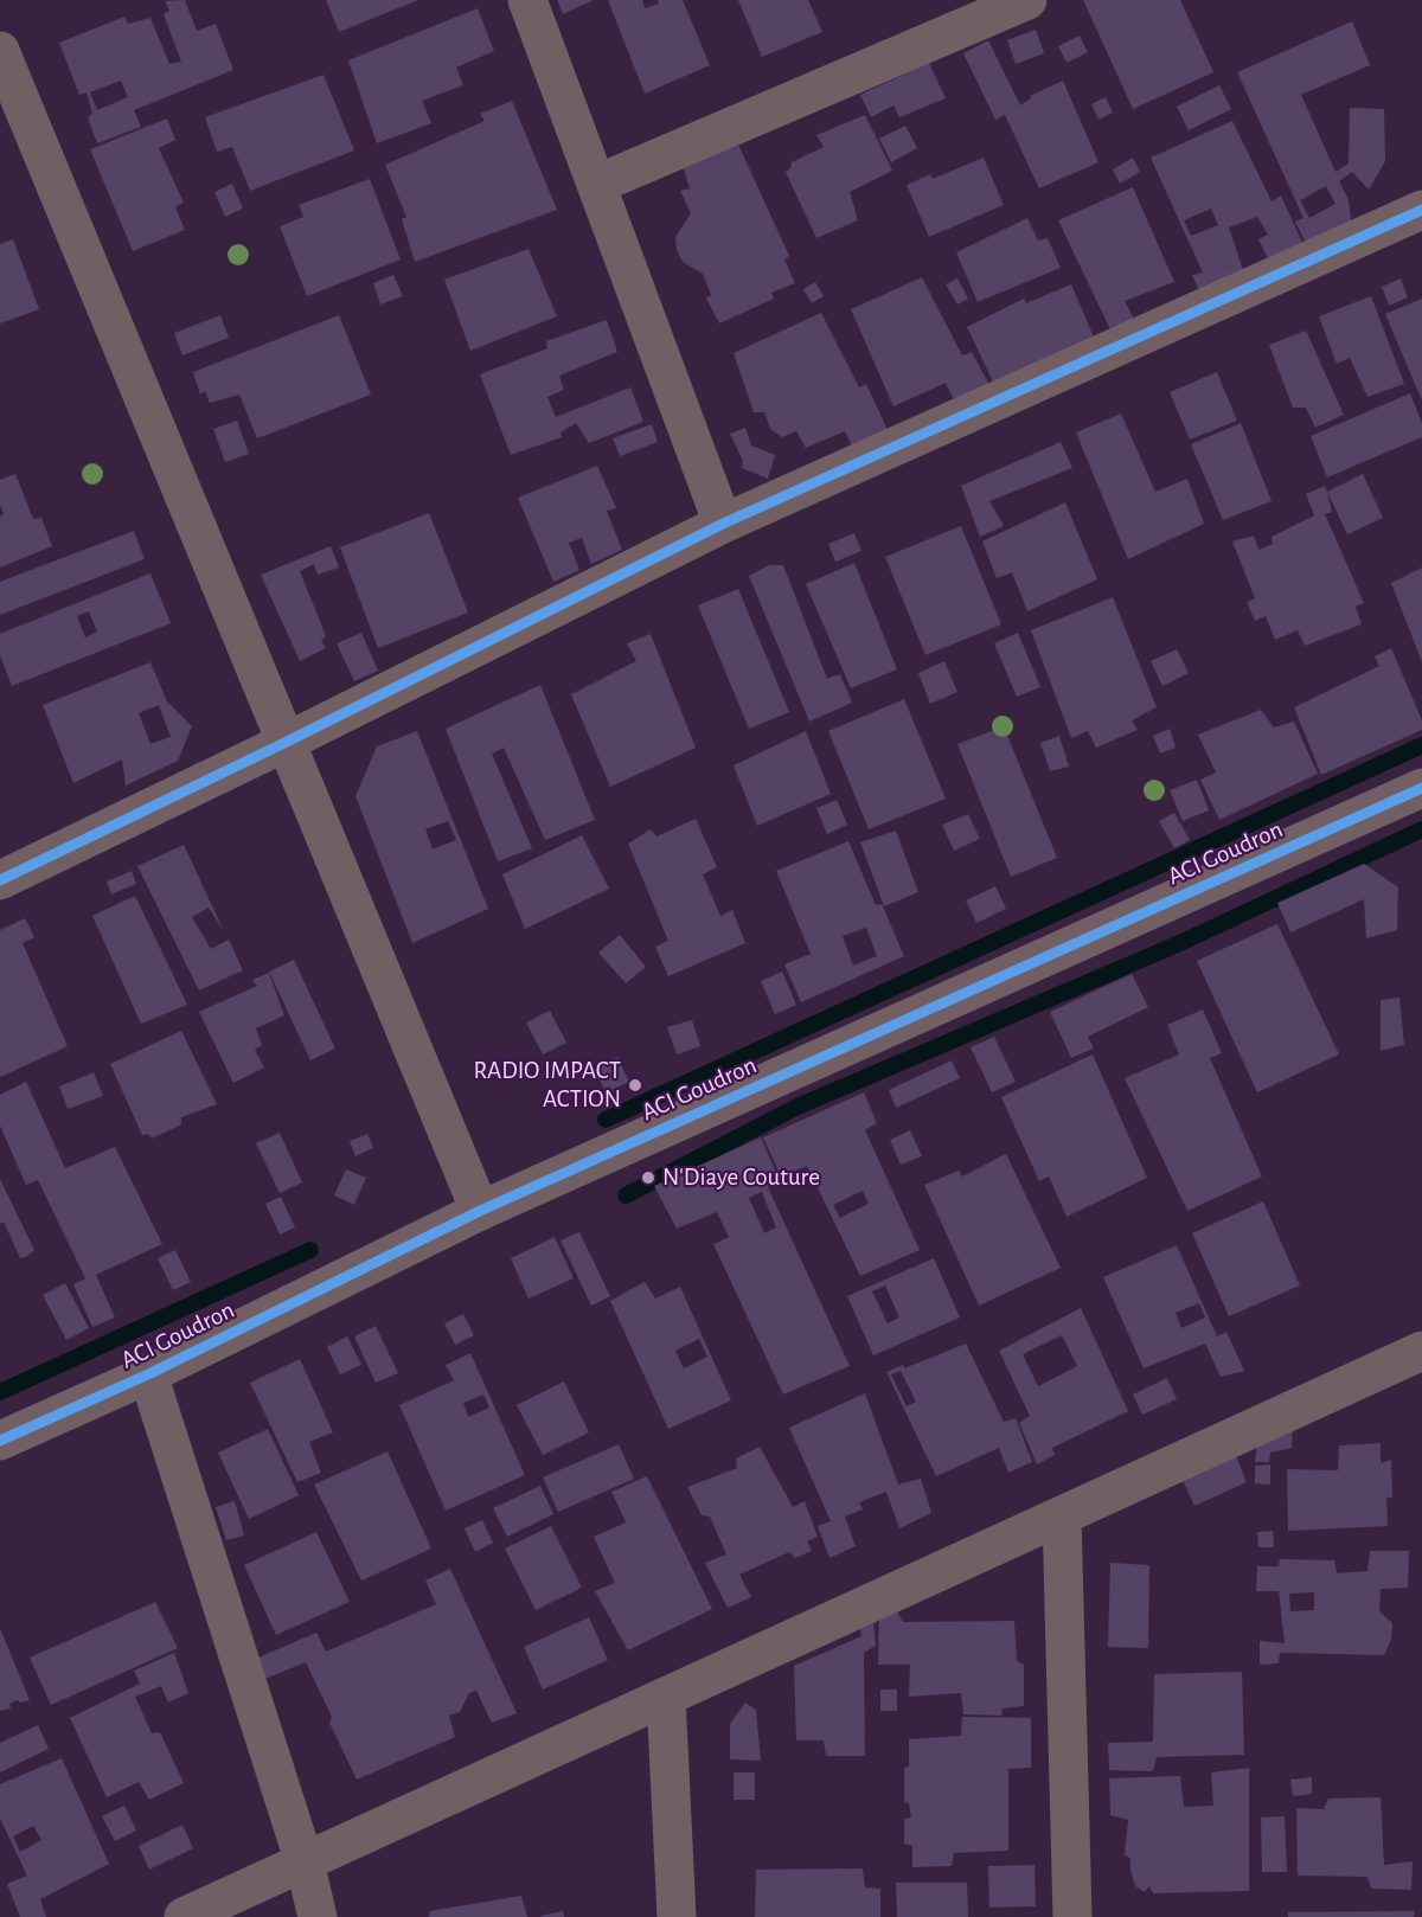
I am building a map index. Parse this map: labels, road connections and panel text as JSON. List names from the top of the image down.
{
  "streets": {
    "street": ["ACI Goudron"]
  },
  "places": ["RADIO IMPACT ACTION", "N'Diaye Couture"]
}
